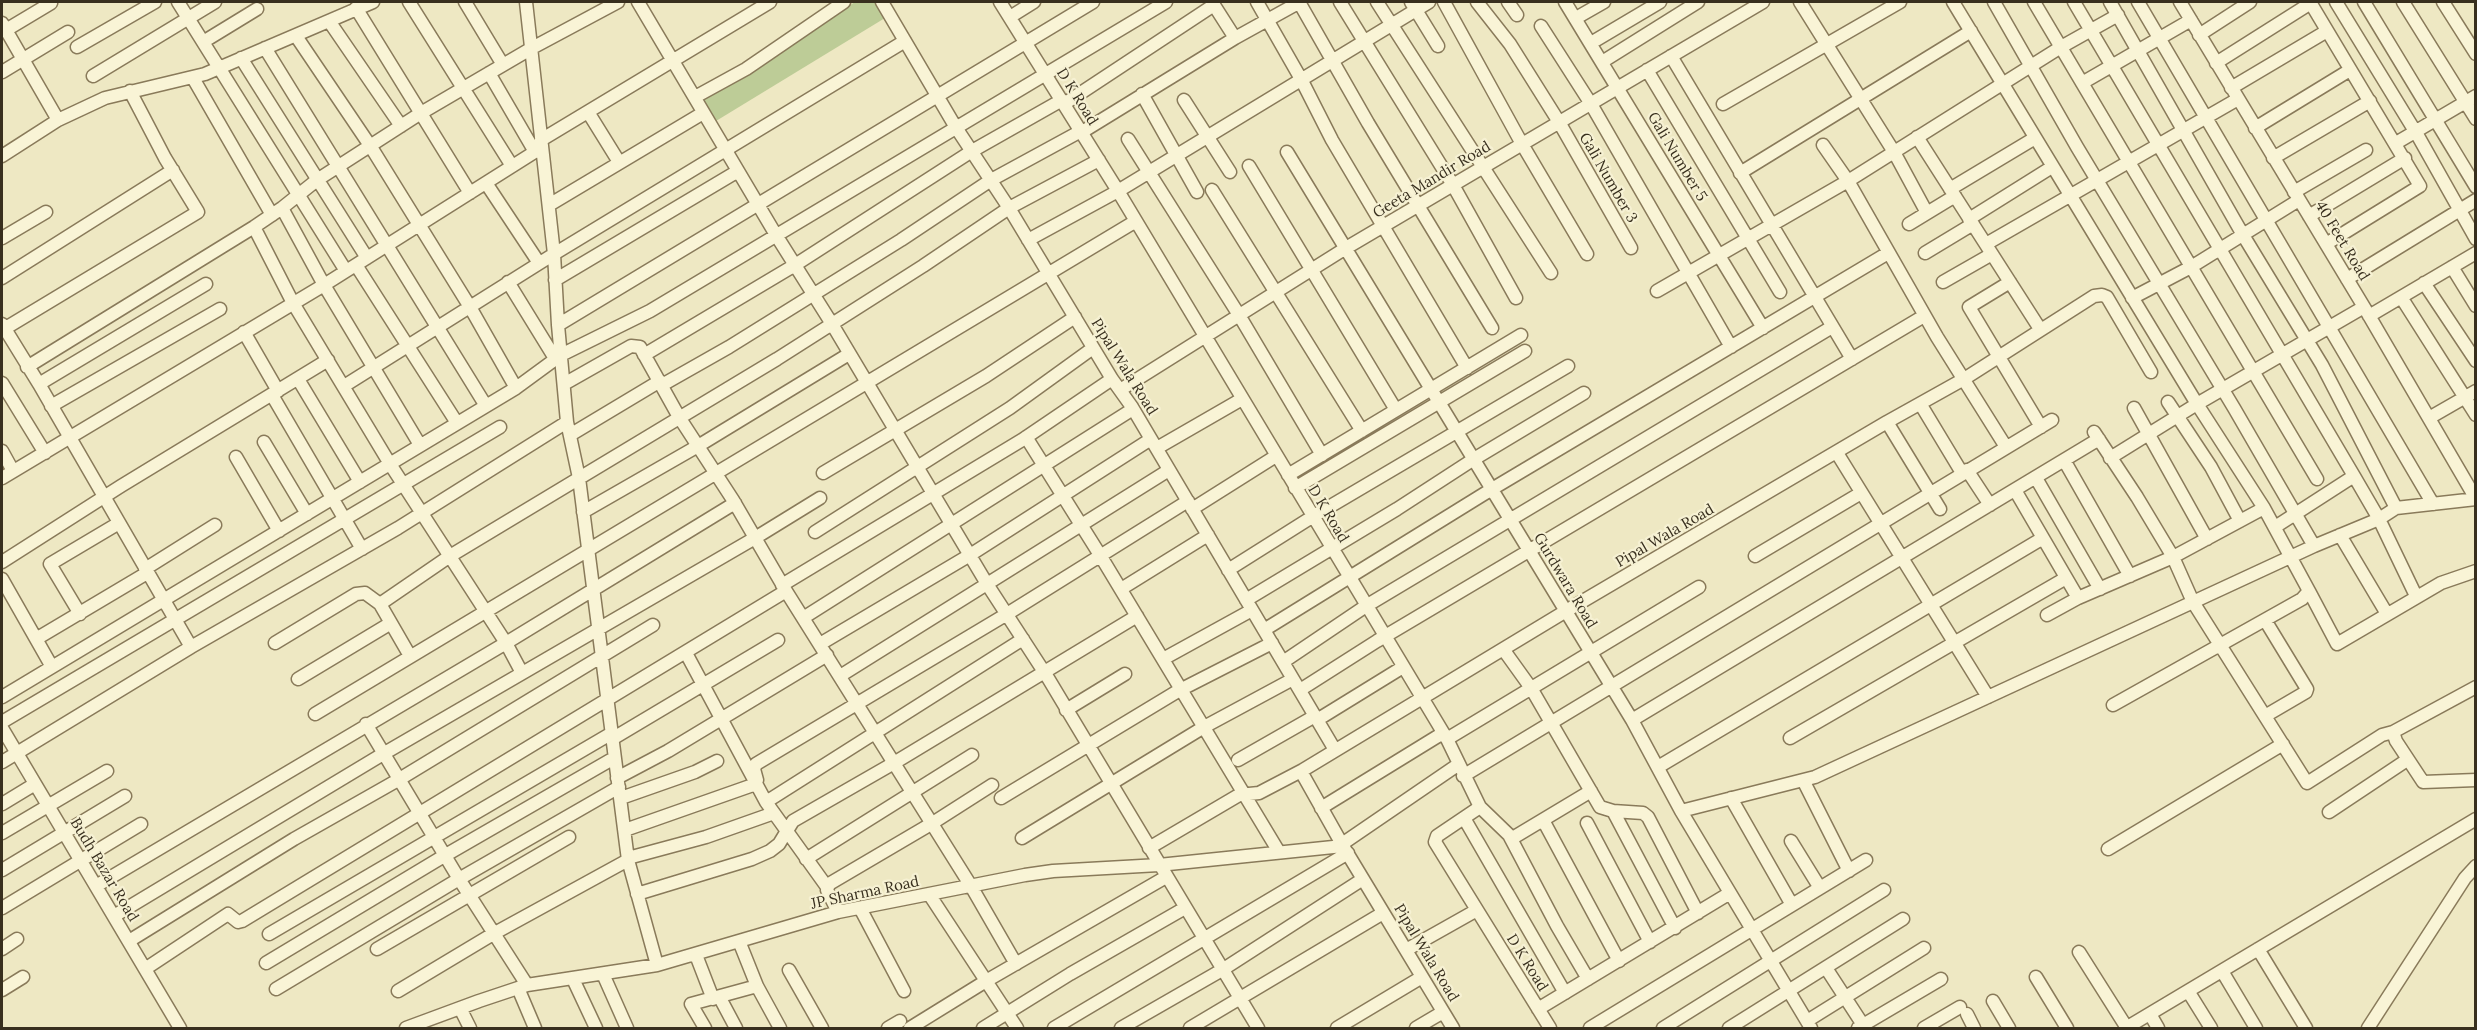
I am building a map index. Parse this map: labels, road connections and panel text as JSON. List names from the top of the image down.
{
  "streets": {
    "street": [
      "D K Road",
      "Gali Number 5",
      "Gali Number 3",
      "Geeta Mandir Road",
      "40 Feet Road",
      "Pipal Wala Road",
      "Gurdwara Road",
      "Budh Bazar Road",
      "JP Sharma Road"
    ]
  },
  "crossings": [
    ["D K Road", "Geeta Mandir Road"],
    ["D K Road", "Pipal Wala Road"],
    ["Gali Number 5", "Geeta Mandir Road"],
    ["Gali Number 3", "Geeta Mandir Road"],
    ["Geeta Mandir Road", "Pipal Wala Road"],
    ["Geeta Mandir Road", "Gurdwara Road"],
    ["Pipal Wala Road", "Gurdwara Road"],
    ["Pipal Wala Road", "JP Sharma Road"]
  ]
}
